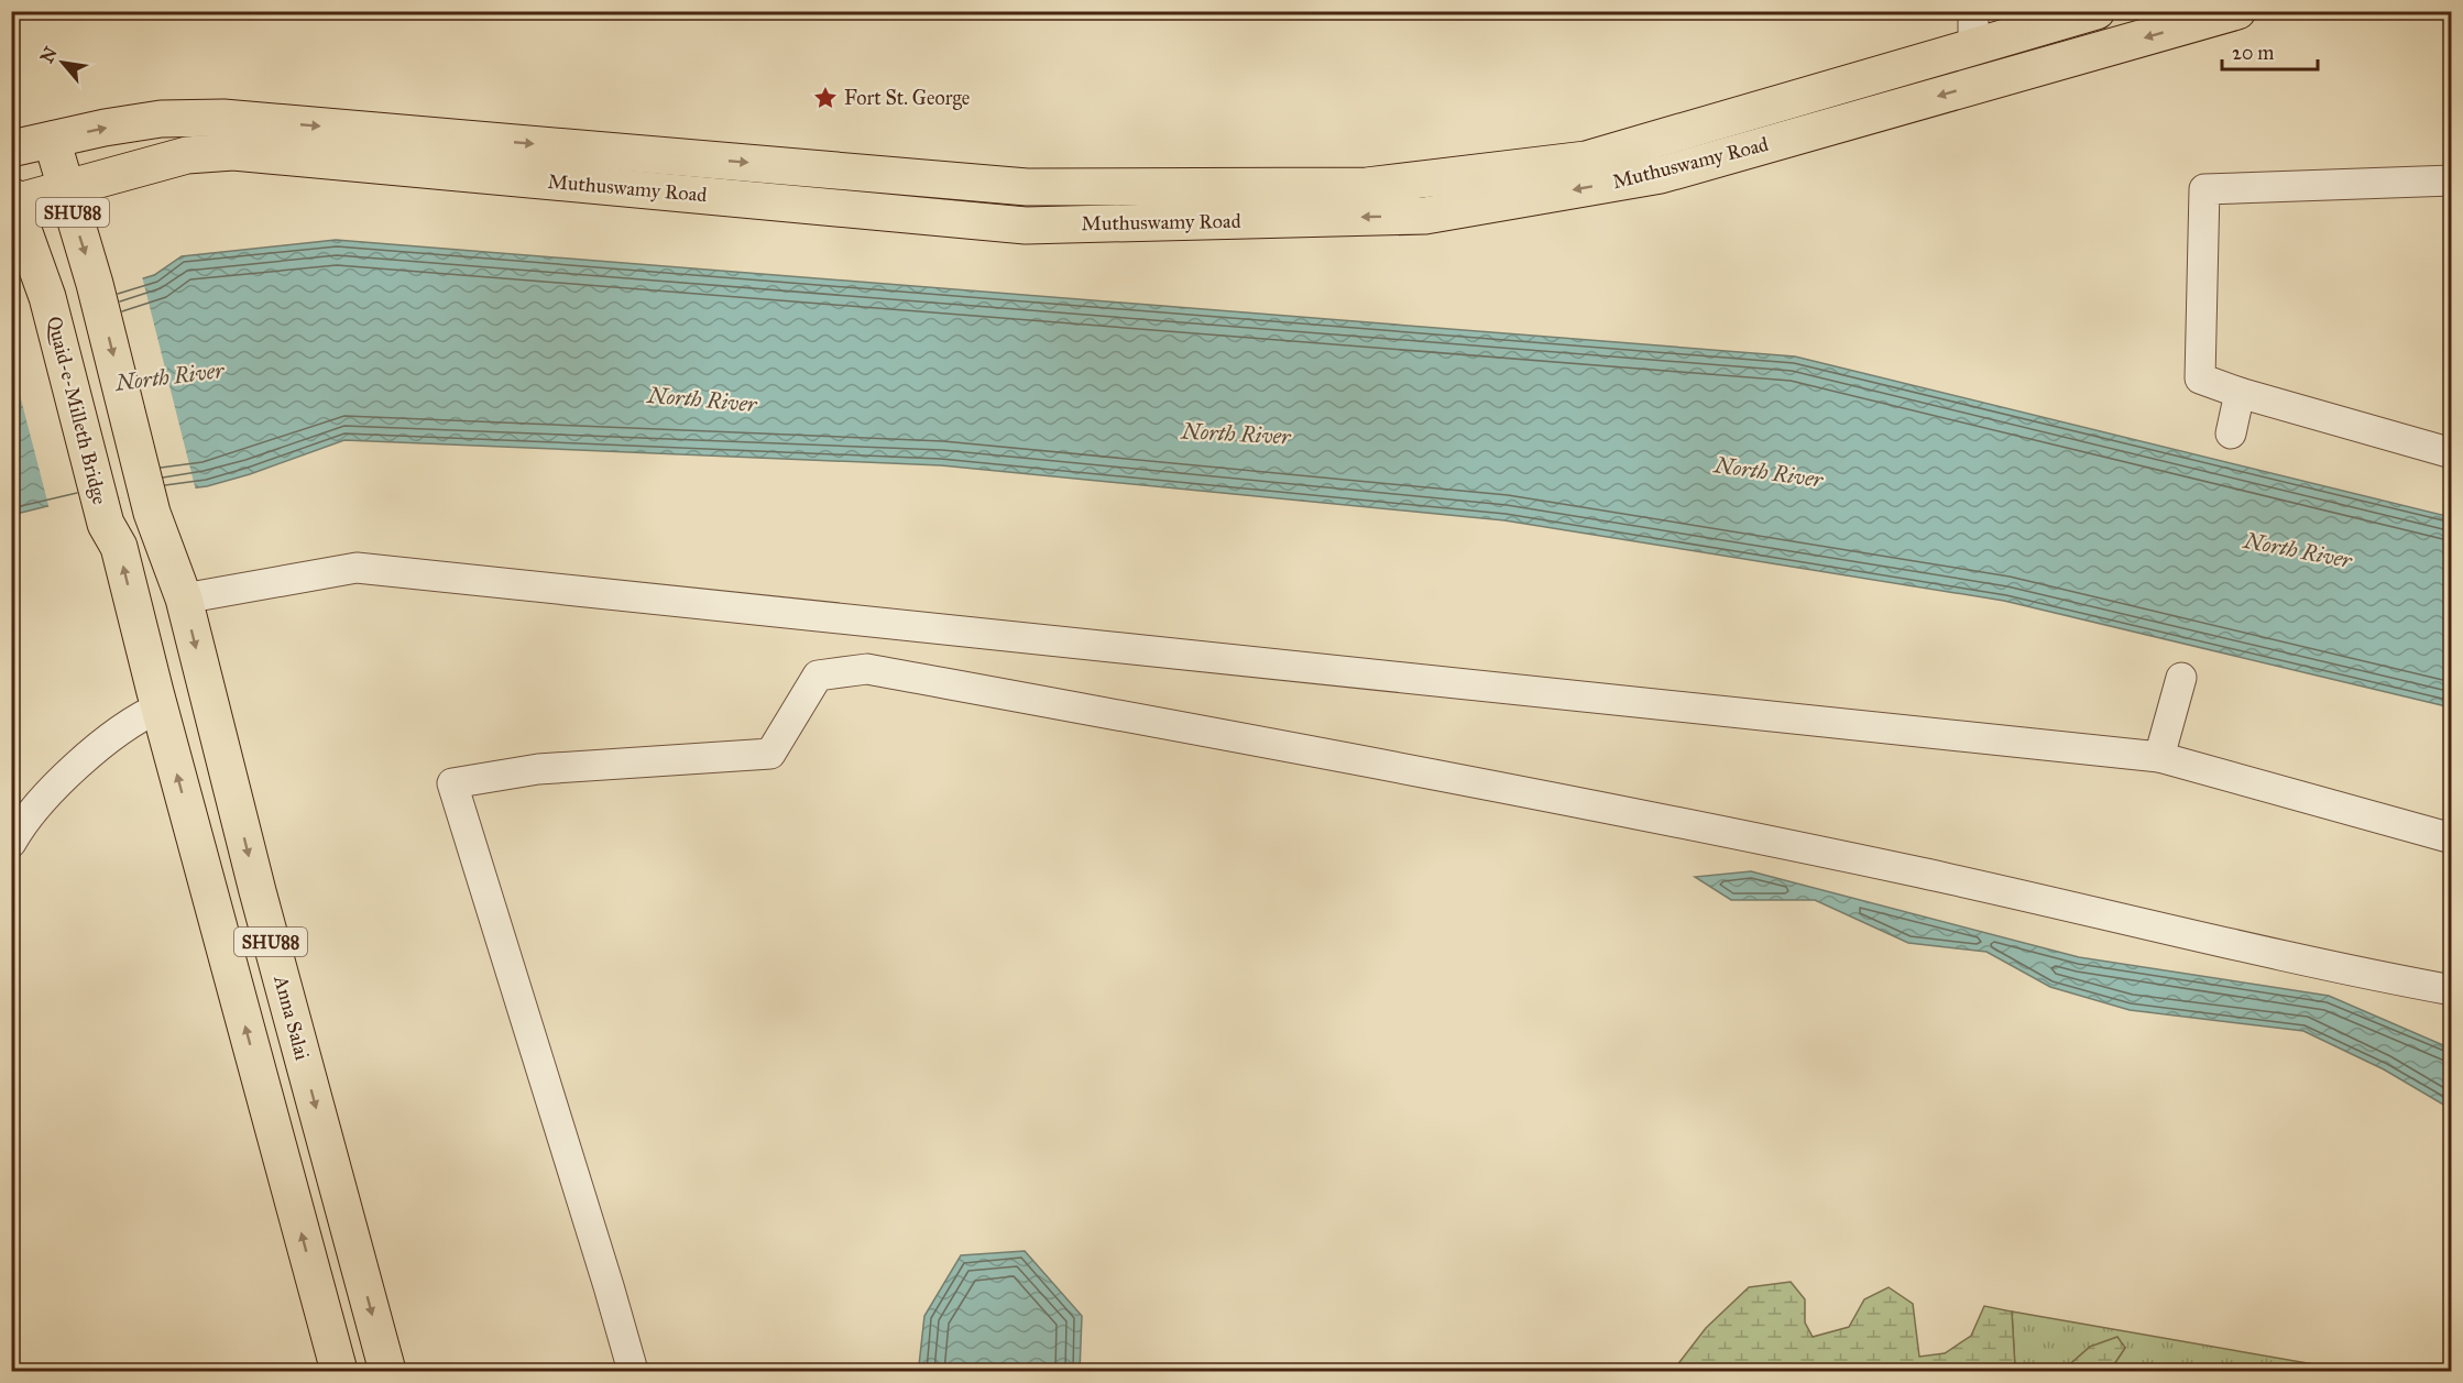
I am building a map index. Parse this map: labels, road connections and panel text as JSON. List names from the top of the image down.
{
  "streets": {
    "main road": [
      "Muthuswamy Road",
      "SHU88",
      "Quaid-e-Milleth Bridge",
      "Anna Salai"
    ]
  },
  "crossings": [
    ["Muthuswamy Road", "SHU88"],
    ["Muthuswamy Road", "Quaid-e-Milleth Bridge"],
    ["Muthuswamy Road", "Anna Salai"],
    ["SHU88", "Quaid-e-Milleth Bridge"],
    ["SHU88", "Anna Salai"]
  ],
  "one_way": ["Quaid-e-Milleth Bridge"],
  "water": ["North River"],
  "places": {
    "place": ["Fort St. George"]
  },
  "scale_bar": "20 m",
  "north": "top left"
}
